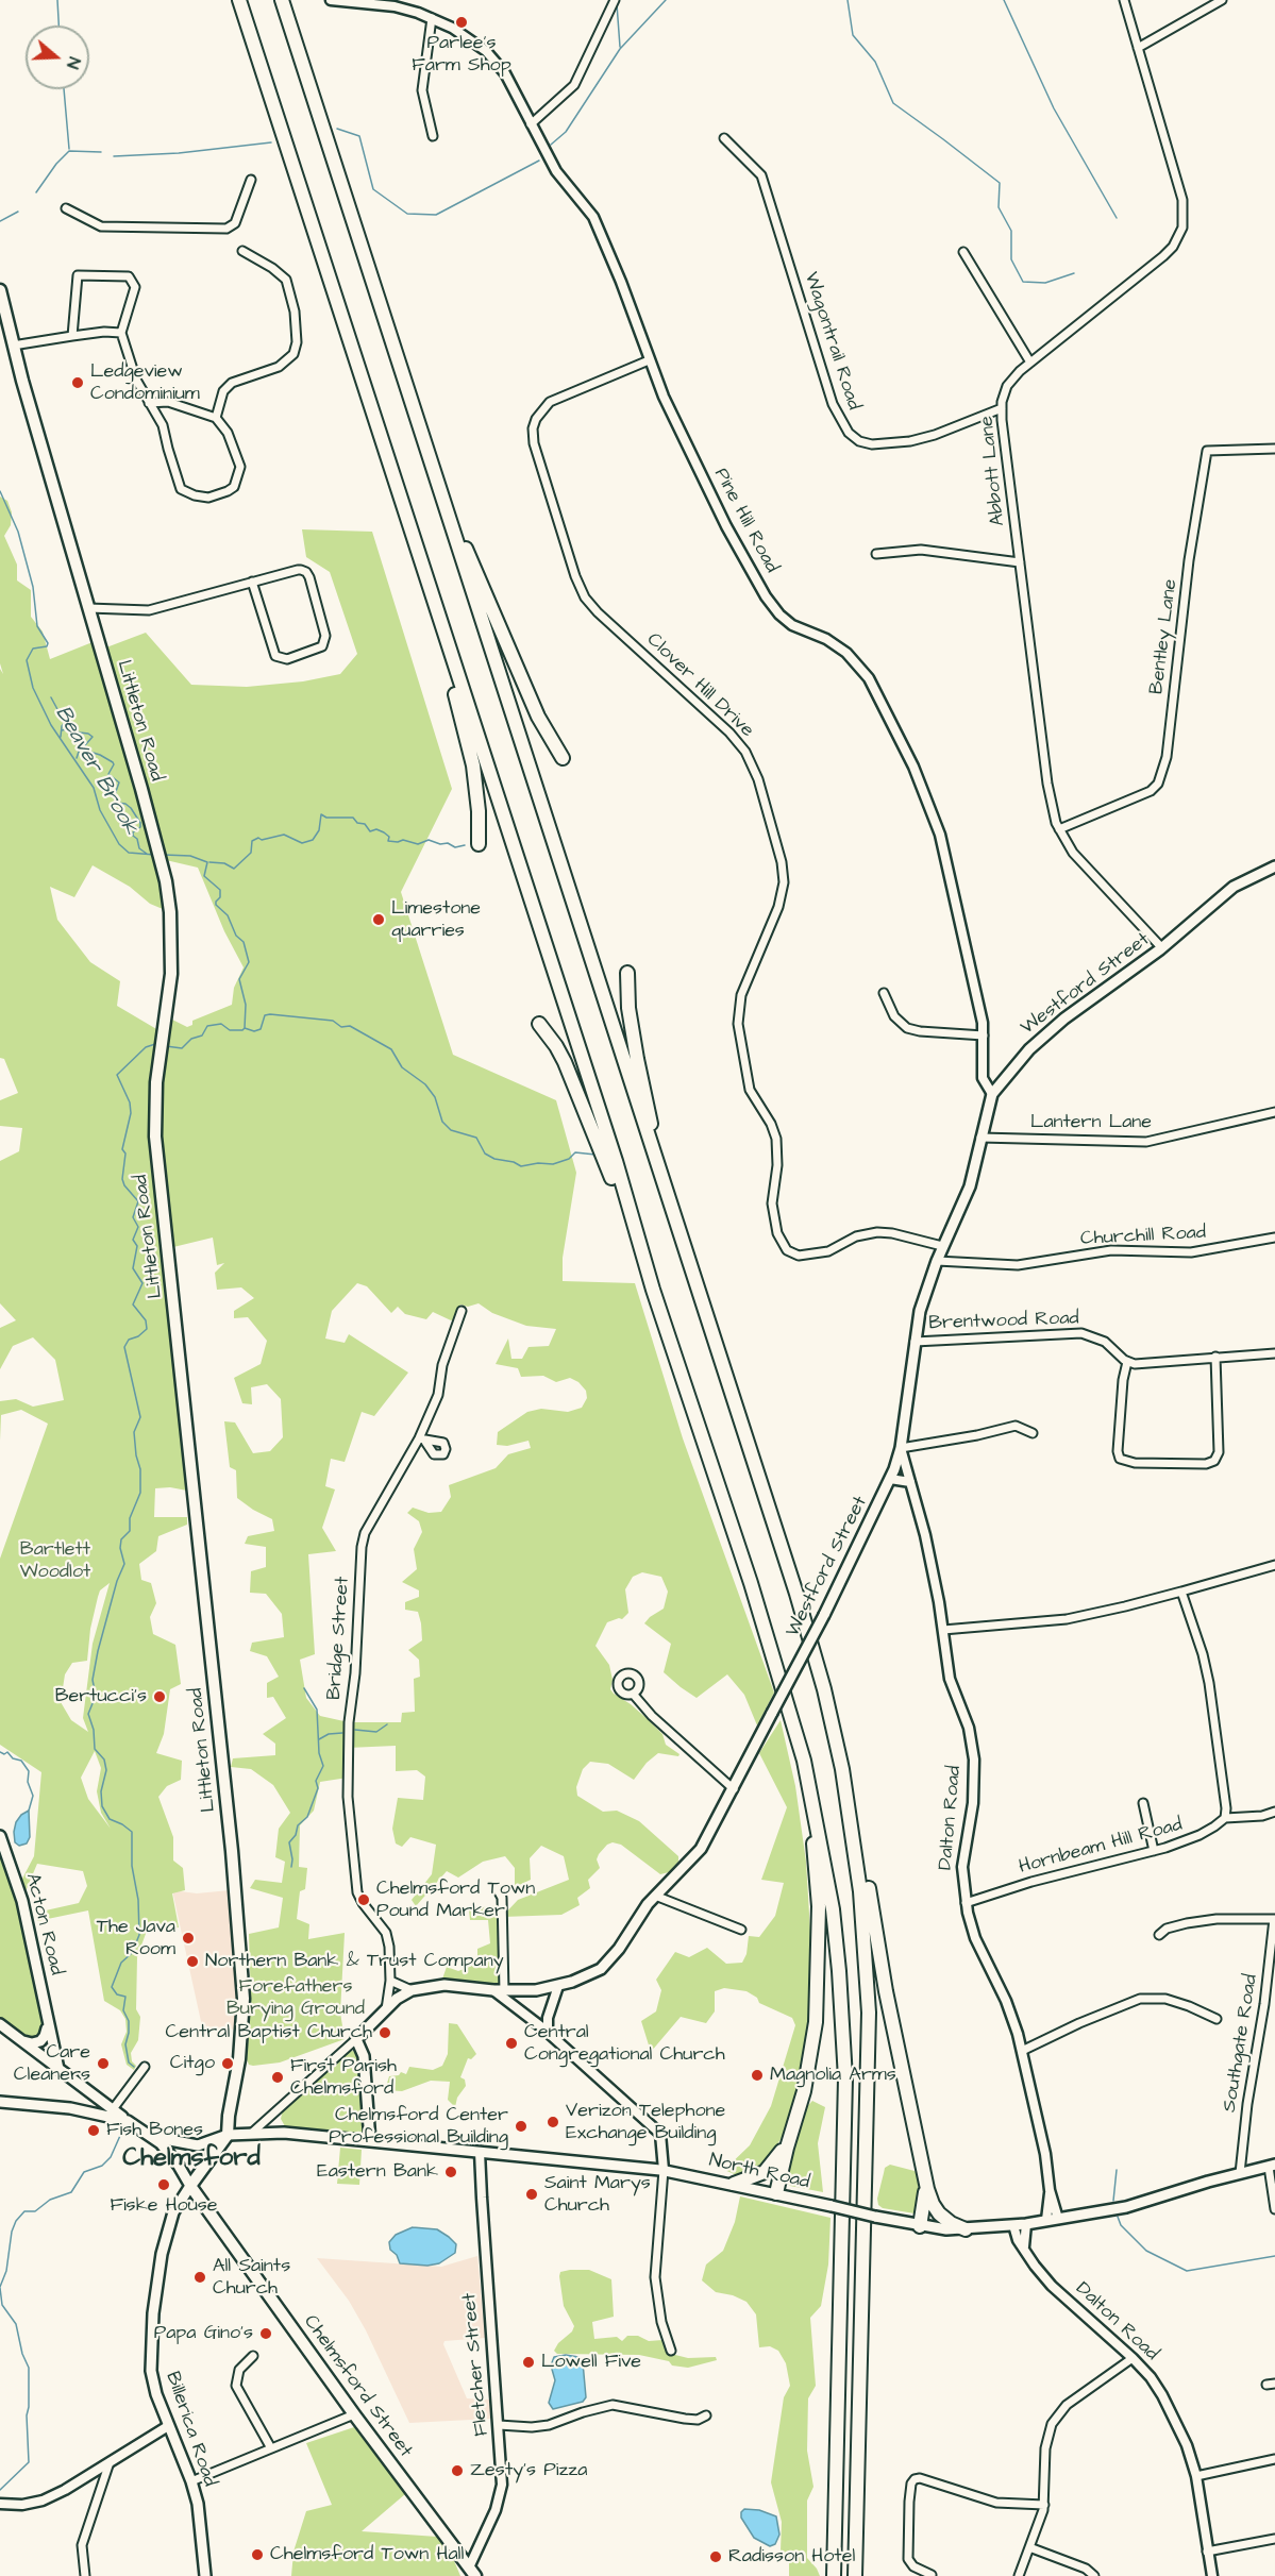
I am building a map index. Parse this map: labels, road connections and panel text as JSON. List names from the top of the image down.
{
  "streets": {
    "main road": [
      "Littleton Road",
      "Westford Street",
      "Acton Road",
      "North Road",
      "Chelmsford Street",
      "Billerica Road"
    ],
    "street": [
      "Wagontrail Road",
      "Abbott Lane",
      "Pine Hill Road",
      "Bentley Lane",
      "Clover Hill Drive",
      "Lantern Lane",
      "Churchill Road",
      "Brentwood Road",
      "Bridge Street",
      "Dalton Road",
      "Hornbeam Hill Road",
      "Southgate Road",
      "Fletcher Street"
    ]
  },
  "crossings": [
    ["Wagontrail Road", "Abbott Lane"],
    ["Abbott Lane", "Bentley Lane"],
    ["Abbott Lane", "Westford Street"],
    ["Pine Hill Road", "Clover Hill Drive"],
    ["Pine Hill Road", "Westford Street"],
    ["Clover Hill Drive", "Westford Street"],
    ["Littleton Road", "North Road"],
    ["Westford Street", "Lantern Lane"],
    ["Westford Street", "Churchill Road"],
    ["Westford Street", "Brentwood Road"],
    ["Westford Street", "Bridge Street"],
    ["Westford Street", "Dalton Road"],
    ["Westford Street", "North Road"],
    ["Dalton Road", "Hornbeam Hill Road"],
    ["Dalton Road", "North Road"],
    ["Southgate Road", "North Road"],
    ["North Road", "Fletcher Street"],
    ["Fletcher Street", "Chelmsford Street"],
    ["Chelmsford Street", "Billerica Road"]
  ],
  "districts": ["Chelmsford"],
  "water": ["Beaver Brook"],
  "parks": ["Bartlett Woodlot", "Forefathers Burying Ground"],
  "places": [
    "Parlee's Farm Shop",
    "Ledgeview Condominium",
    "Limestone quarries",
    "Bertucci's",
    "Chelmsford Town Pound Marker",
    "The Java Room",
    "Northern Bank & Trust Company",
    "Central Baptist Church",
    "Central Congregational Church",
    "Care Cleaners",
    "Citgo",
    "Magnolia Arms",
    "First Parish Chelmsford",
    "Verizon Telephone Exchange Building",
    "Chelmsford Center Professional Building",
    "Fish Bones",
    "Eastern Bank",
    "Fiske House",
    "Saint Marys Church",
    "All Saints Church",
    "Papa Gino's",
    "Lowell Five",
    "Zesty's Pizza",
    "Chelmsford Town Hall",
    "Radisson Hotel"
  ],
  "north": "right"
}
